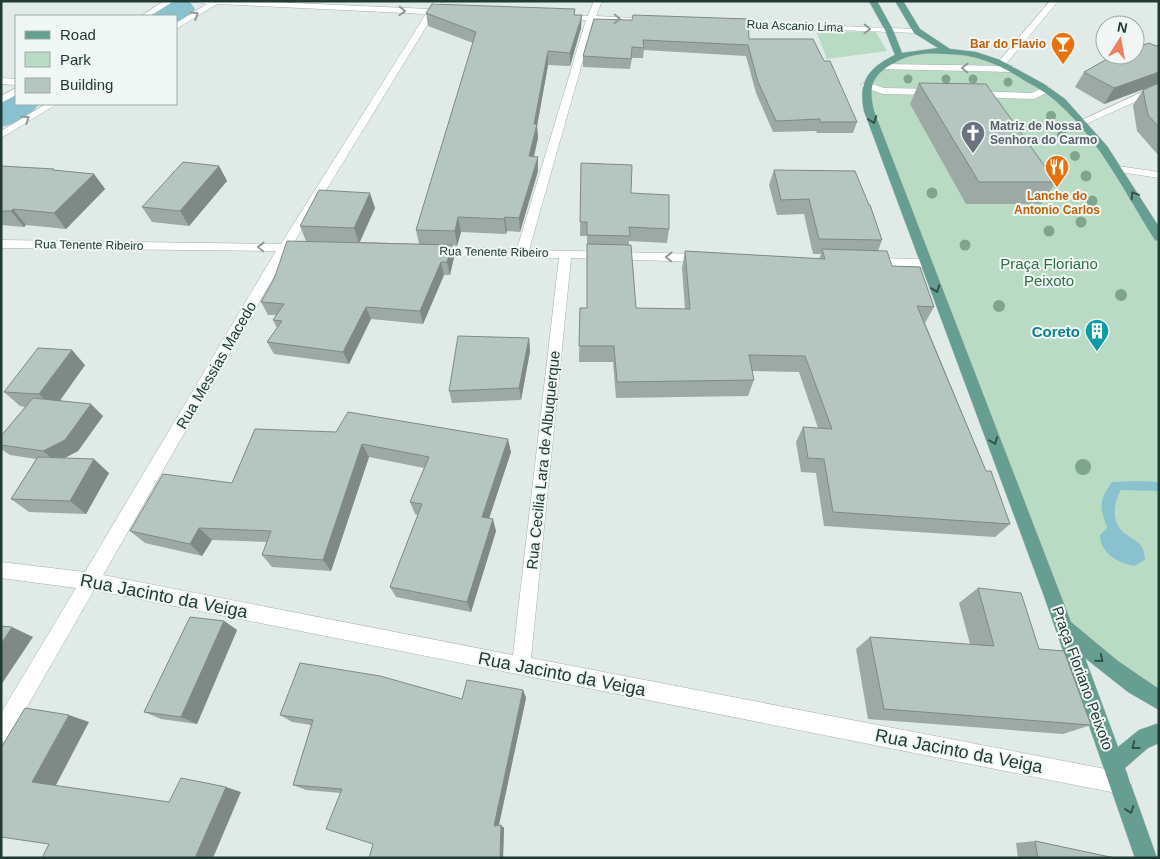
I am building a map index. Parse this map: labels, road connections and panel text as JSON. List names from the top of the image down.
{
  "streets": {
    "main road": ["Praça Floriano Peixoto"],
    "street": [
      "Rua Ascanio Lima",
      "Rua Tenente Ribeiro",
      "Rua Messias Macedo",
      "Rua Cecilia Lara de Albuquerque",
      "Rua Jacinto da Veiga"
    ]
  },
  "crossings": [
    ["Rua Tenente Ribeiro", "Rua Messias Macedo"],
    ["Rua Tenente Ribeiro", "Rua Cecilia Lara de Albuquerque"],
    ["Rua Messias Macedo", "Rua Jacinto da Veiga"],
    ["Rua Cecilia Lara de Albuquerque", "Rua Jacinto da Veiga"],
    ["Rua Jacinto da Veiga", "Praça Floriano Peixoto"]
  ],
  "one_way": ["Rua Ascanio Lima", "Rua Tenente Ribeiro", "Praça Floriano Peixoto"],
  "parks": ["Praça Floriano Peixoto"],
  "places": {
    "bar": ["Bar do Flavio"],
    "church": ["Matriz de Nossa Senhora do Carmo"],
    "restaurant": ["Lanche do Antonio Carlos"],
    "building": ["Coreto"]
  },
  "legend": ["Road", "Park", "Building"],
  "north": "top"
}
